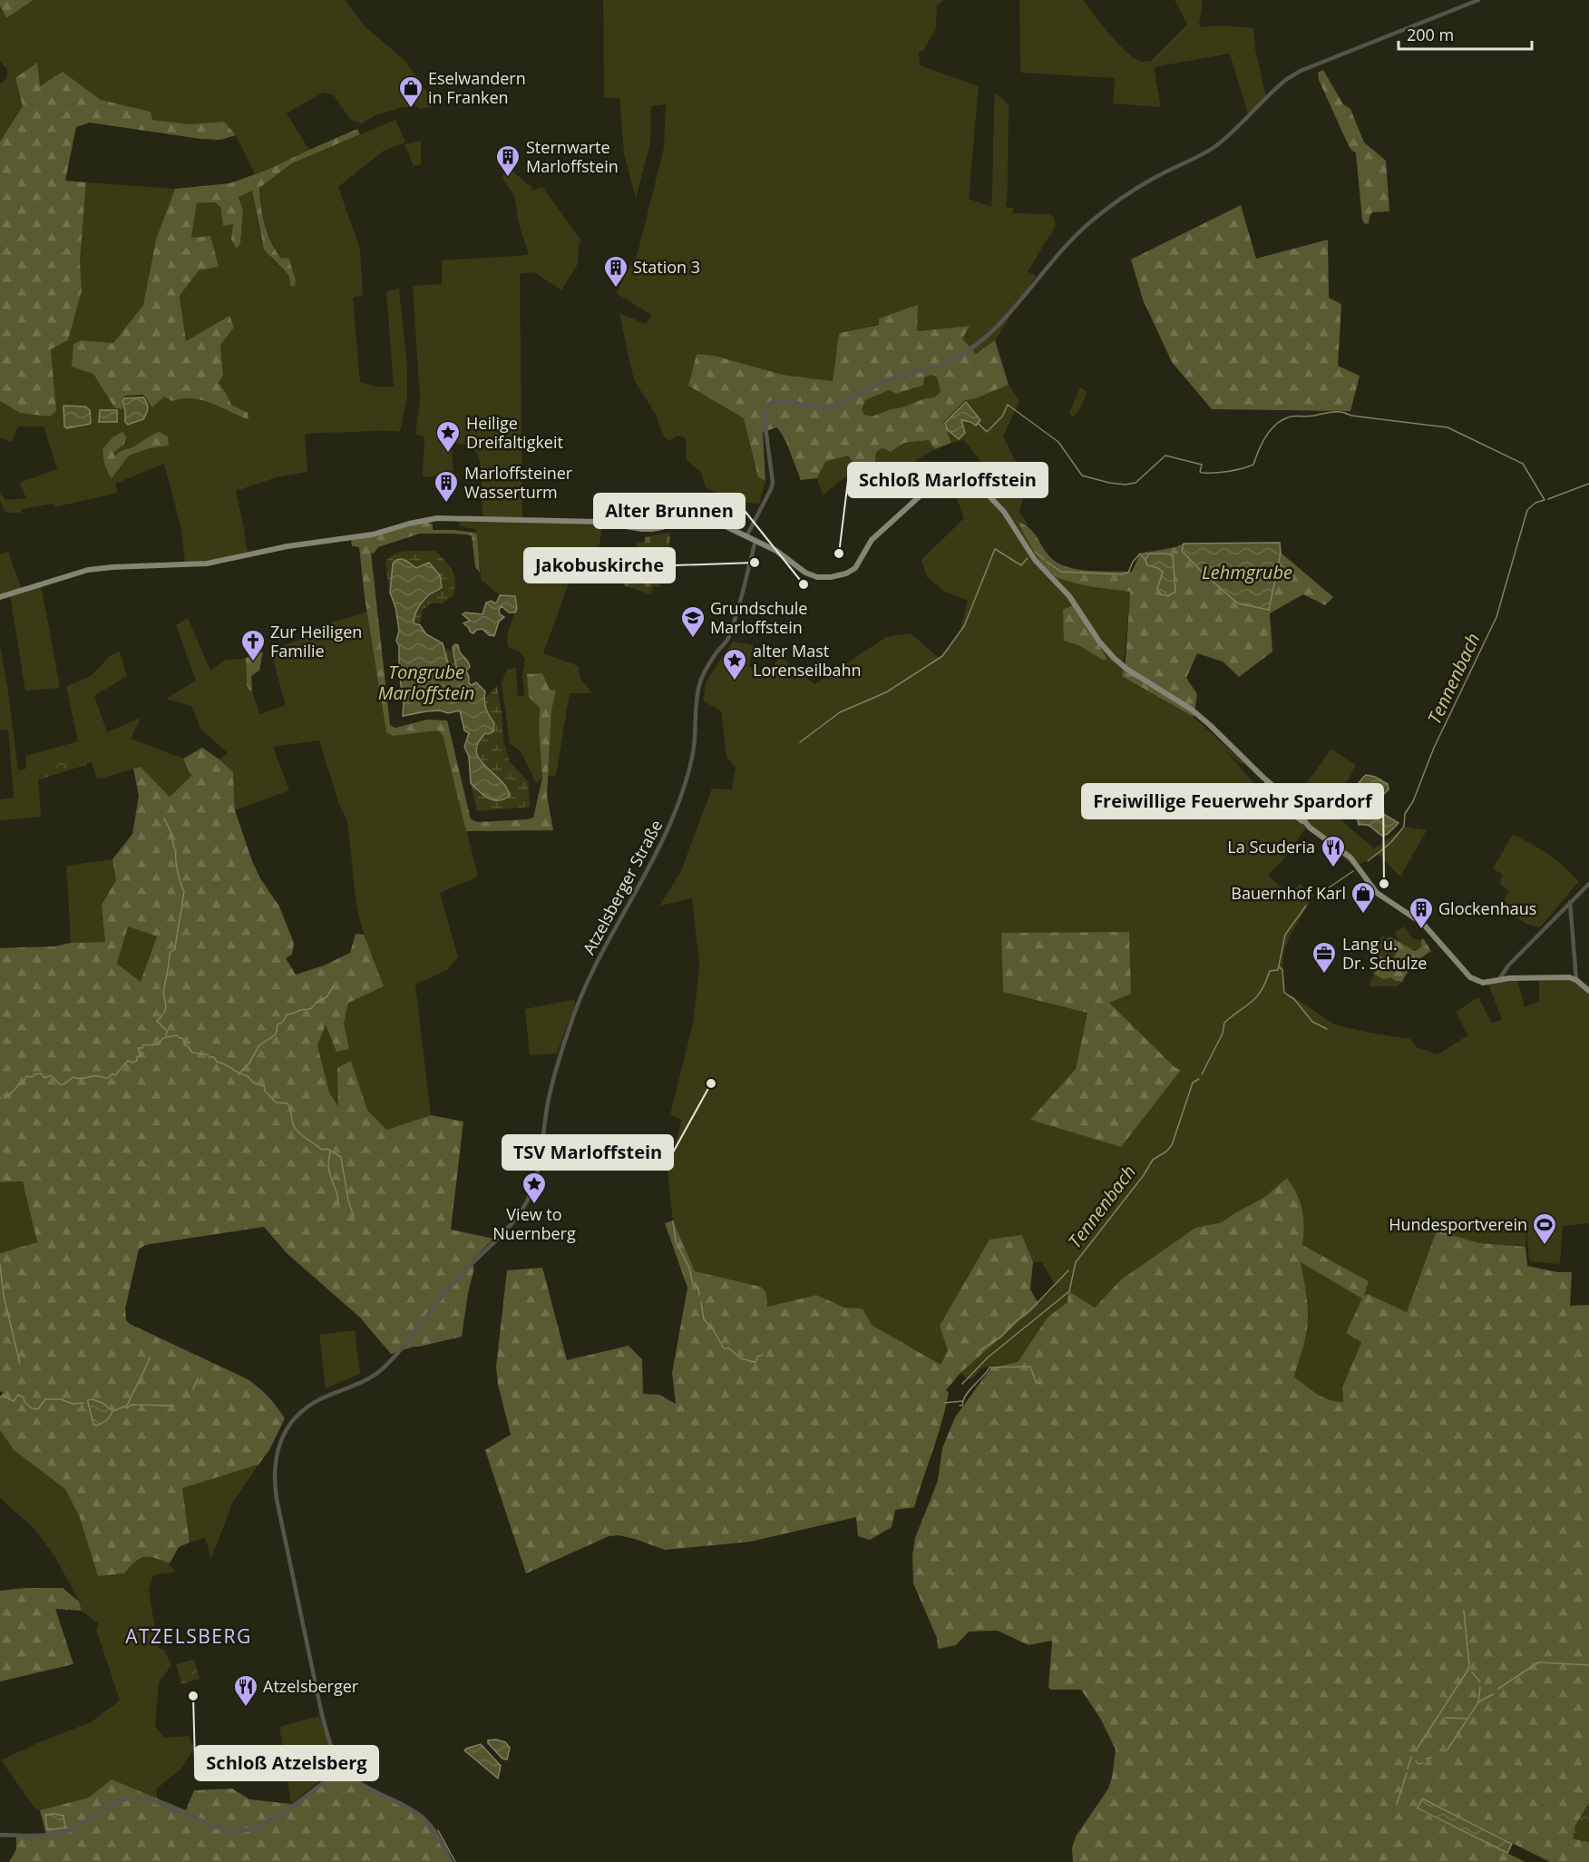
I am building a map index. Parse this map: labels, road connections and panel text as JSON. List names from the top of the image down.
{
  "streets": {
    "street": ["Atzelsberger Straße"]
  },
  "districts": ["ATZELSBERG"],
  "water": ["Lehmgrube", "Tongrube Marloffstein", "Tennenbach"],
  "places": {
    "shop": ["Eselwandern in Franken", "Bauernhof Karl"],
    "building": [
      "Sternwarte Marloffstein",
      "Station 3",
      "Marloffsteiner Wasserturm",
      "Glockenhaus"
    ],
    "place": ["Heilige Dreifaltigkeit", "alter Mast Lorenseilbahn", "View to Nuernberg"],
    "other": [
      "Schloß Marloffstein",
      "Jakobuskirche",
      "Alter Brunnen",
      "Freiwillige Feuerwehr Spardorf",
      "TSV Marloffstein",
      "Schloß Atzelsberg"
    ],
    "school or university": ["Grundschule Marloffstein"],
    "church": ["Zur Heiligen Familie"],
    "restaurant": ["La Scuderia", "Atzelsberger"],
    "office": ["Lang u. Dr. Schulze"],
    "sports": ["Hundesportverein"]
  },
  "scale_bar": "200 m"
}
